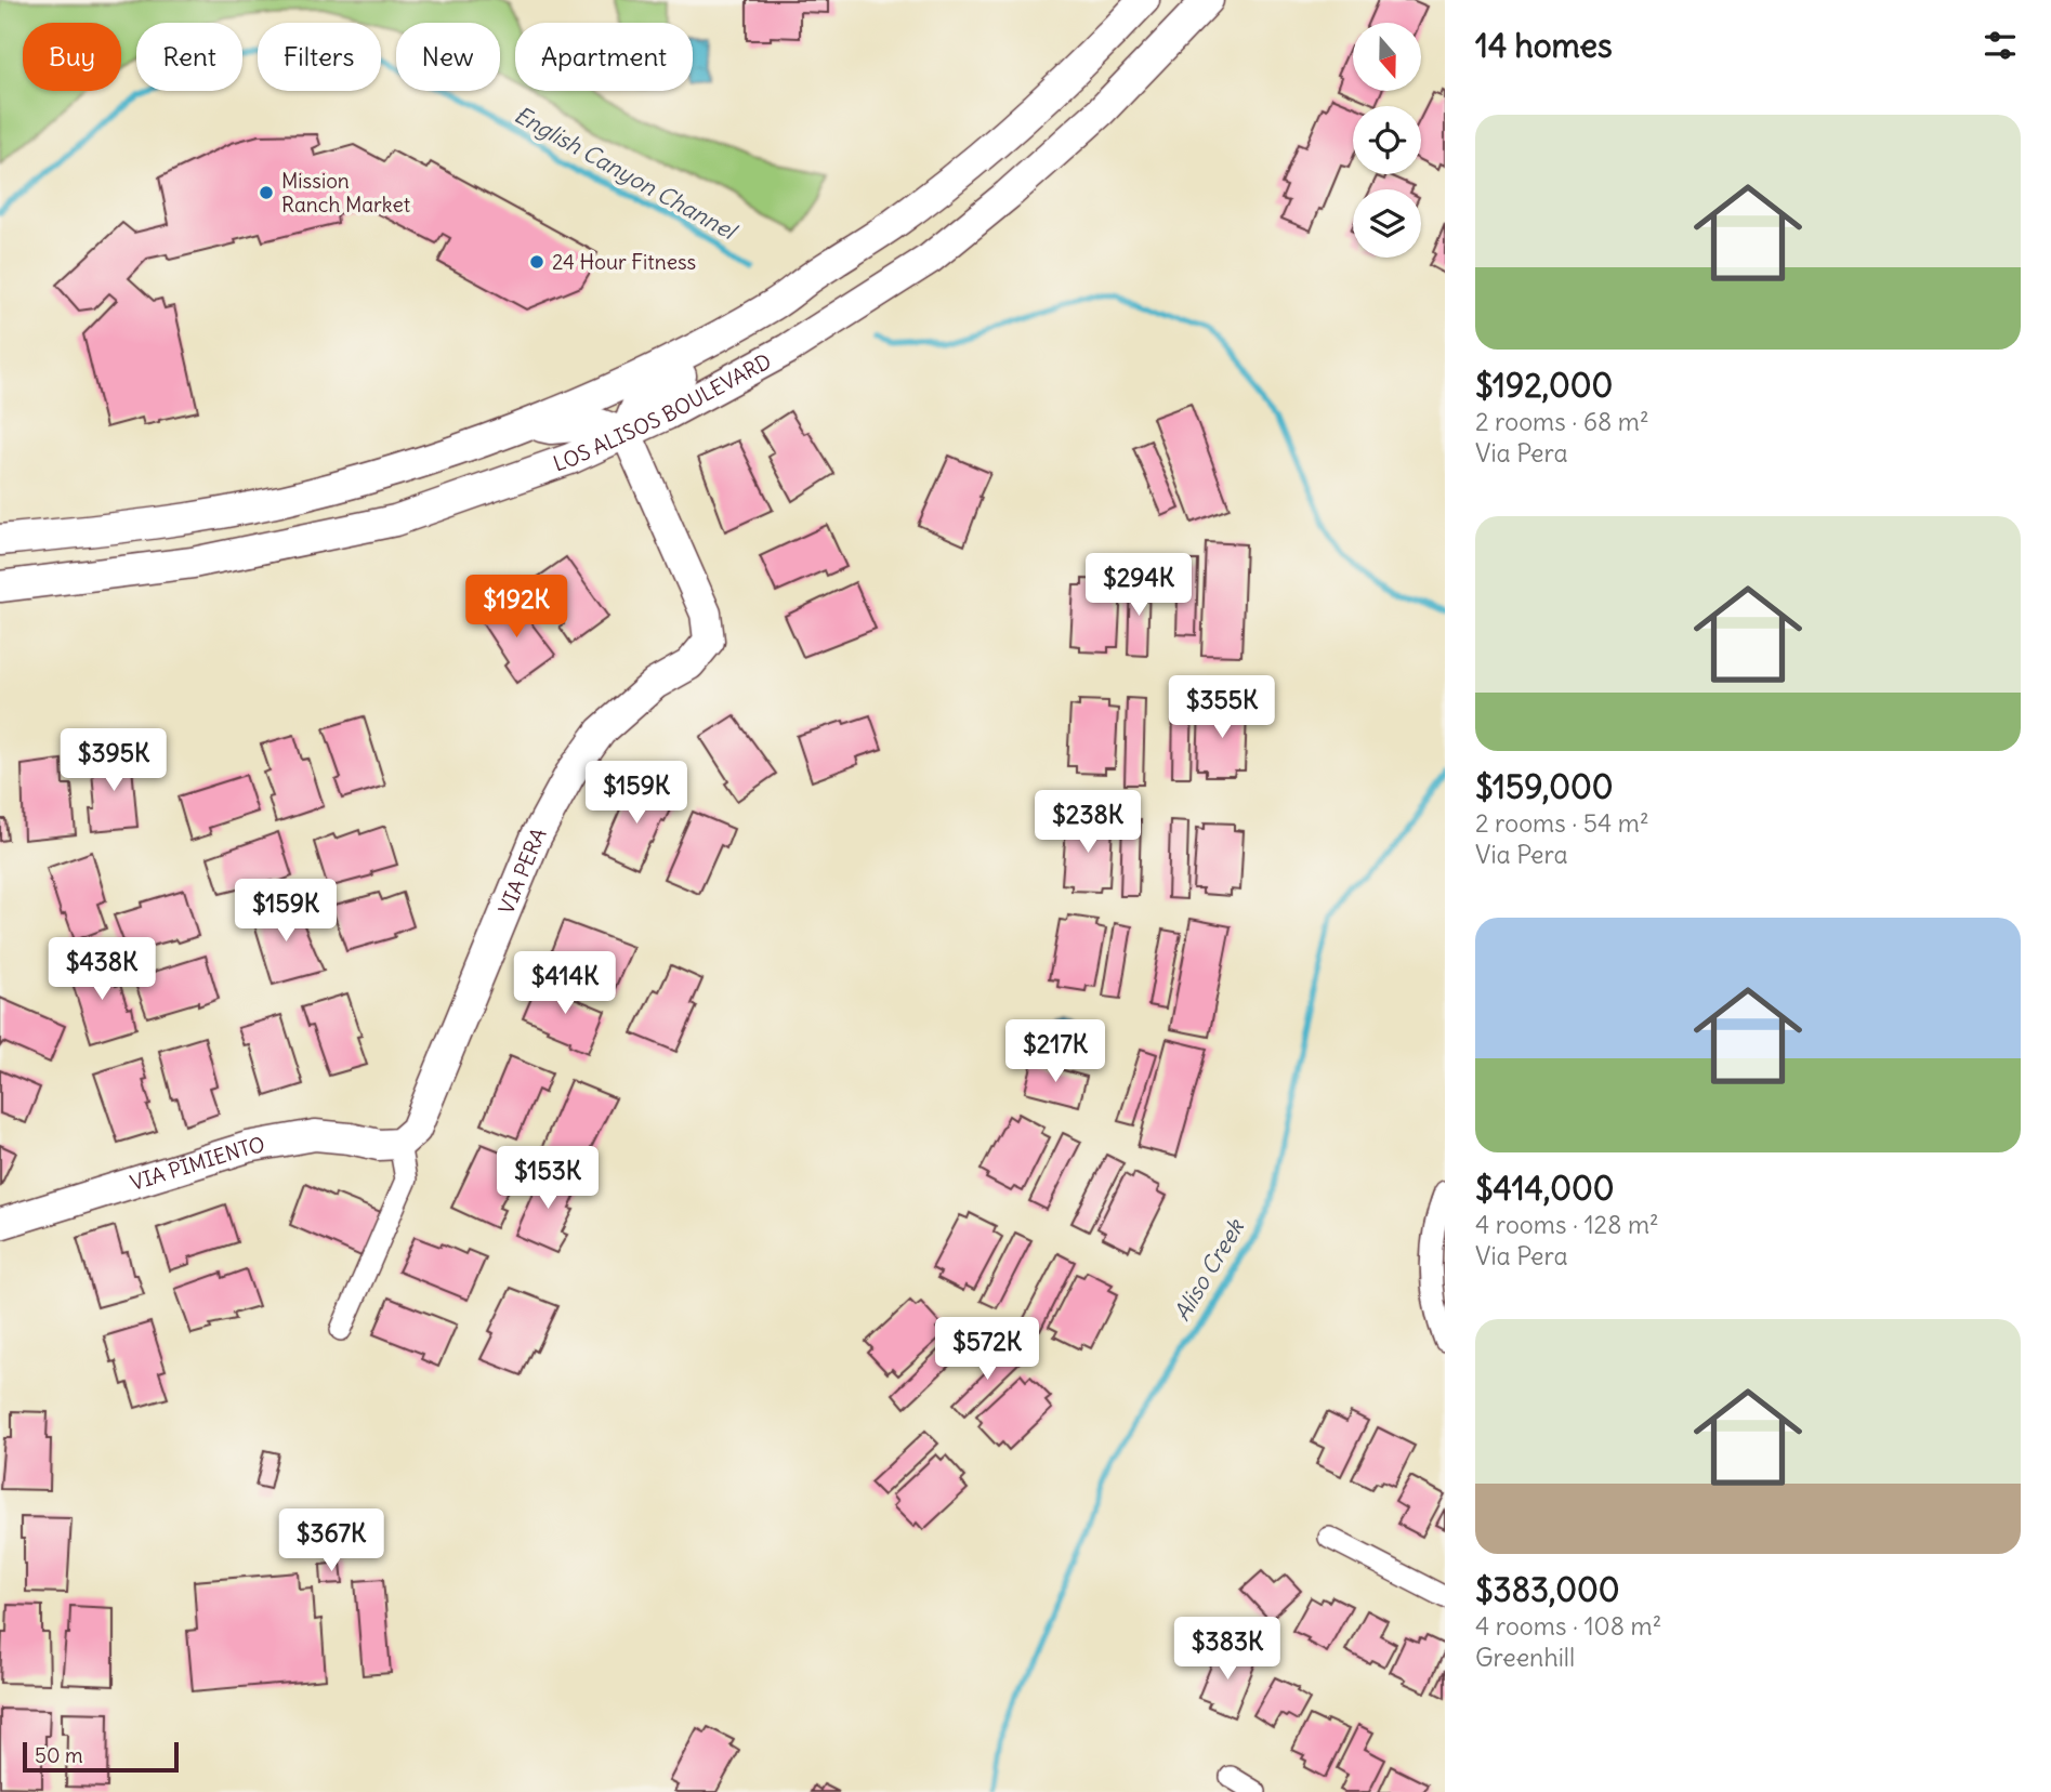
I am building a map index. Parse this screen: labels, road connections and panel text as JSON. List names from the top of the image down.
{
  "streets": {
    "main road": ["LOS ALISOS BOULEVARD", "VIA PERA", "VIA PIMIENTO"]
  },
  "crossings": [
    ["LOS ALISOS BOULEVARD", "VIA PERA"],
    ["VIA PERA", "VIA PIMIENTO"]
  ],
  "water": ["English Canyon Channel", "Aliso Creek"],
  "places": ["Mission Ranch Market", "24 Hour Fitness"],
  "scale_bar": "50 m",
  "north": "bottom",
  "page": {
    "heading": "14 homes",
    "chip": [
      "Buy",
      "Rent",
      "Filters",
      "New",
      "Apartment"
    ],
    "list": [
      {
        "name": "$192,000",
        "note": "2 rooms · 68 m² · Via Pera"
      },
      {
        "name": "$159,000",
        "note": "2 rooms · 54 m² · Via Pera"
      },
      {
        "name": "$414,000",
        "note": "4 rooms · 128 m² · Via Pera"
      },
      {
        "name": "$383,000",
        "note": "4 rooms · 108 m² · Greenhill"
      }
    ],
    "price": [
      "$294K",
      "$192K",
      "$355K",
      "$395K",
      "$159K",
      "$238K",
      "$159K",
      "$438K",
      "$414K",
      "$217K",
      "$153K",
      "$572K",
      "$367K",
      "$383K"
    ],
    "scale": "50 m"
  }
}
